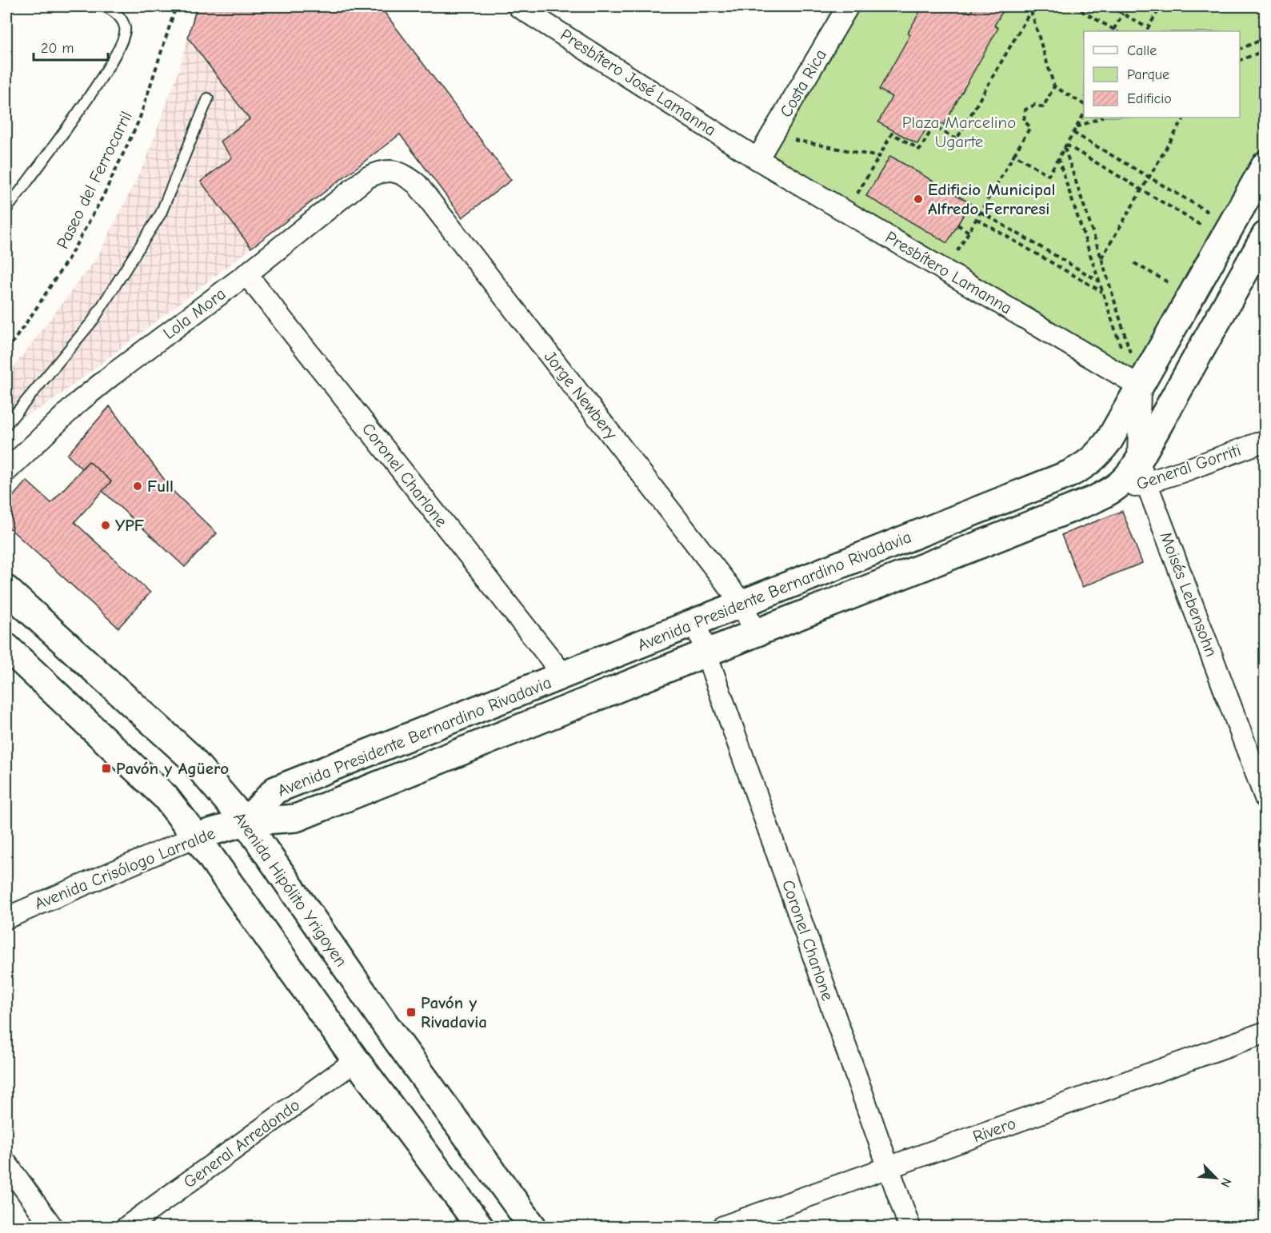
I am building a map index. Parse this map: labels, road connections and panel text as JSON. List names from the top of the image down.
{
  "streets": {
    "main road": ["Avenida Presidente Bernardino Rivadavia", "Avenida Crisólogo Larralde", "Avenida Hipólito Yrigoyen"],
    "street": [
      "Presbítero José Lamanna",
      "Costa Rica",
      "Presbítero Lamanna",
      "Lola Mora",
      "Jorge Newbery",
      "General Gorriti",
      "Coronel Charlone",
      "Moisés Lebensohn",
      "Rivero",
      "General Arredondo"
    ],
    "path": ["Paseo del Ferrocarril"]
  },
  "crossings": [
    ["Presbítero José Lamanna", "Costa Rica"],
    ["Presbítero José Lamanna", "Presbítero Lamanna"],
    ["Costa Rica", "Presbítero Lamanna"],
    ["Presbítero Lamanna", "Avenida Presidente Bernardino Rivadavia"],
    ["Presbítero Lamanna", "Moisés Lebensohn"],
    ["Lola Mora", "Jorge Newbery"],
    ["Lola Mora", "Coronel Charlone"],
    ["Jorge Newbery", "Avenida Presidente Bernardino Rivadavia"],
    ["General Gorriti", "Avenida Presidente Bernardino Rivadavia"],
    ["General Gorriti", "Moisés Lebensohn"],
    ["Coronel Charlone", "Avenida Presidente Bernardino Rivadavia"],
    ["Coronel Charlone", "Rivero"],
    ["Avenida Presidente Bernardino Rivadavia", "Moisés Lebensohn"],
    ["Avenida Presidente Bernardino Rivadavia", "Avenida Crisólogo Larralde"],
    ["Avenida Presidente Bernardino Rivadavia", "Avenida Hipólito Yrigoyen"],
    ["Avenida Crisólogo Larralde", "Avenida Hipólito Yrigoyen"]
  ],
  "parks": ["Plaza Marcelino Ugarte"],
  "places": {
    "other": ["Edificio Municipal Alfredo Ferraresi", "Full", "YPF"],
    "transit": ["Pavón y Agüero", "Pavón y Rivadavia"]
  },
  "legend": ["Calle", "Parque", "Edificio"],
  "scale_bar": "20 m",
  "north": "bottom right"
}
